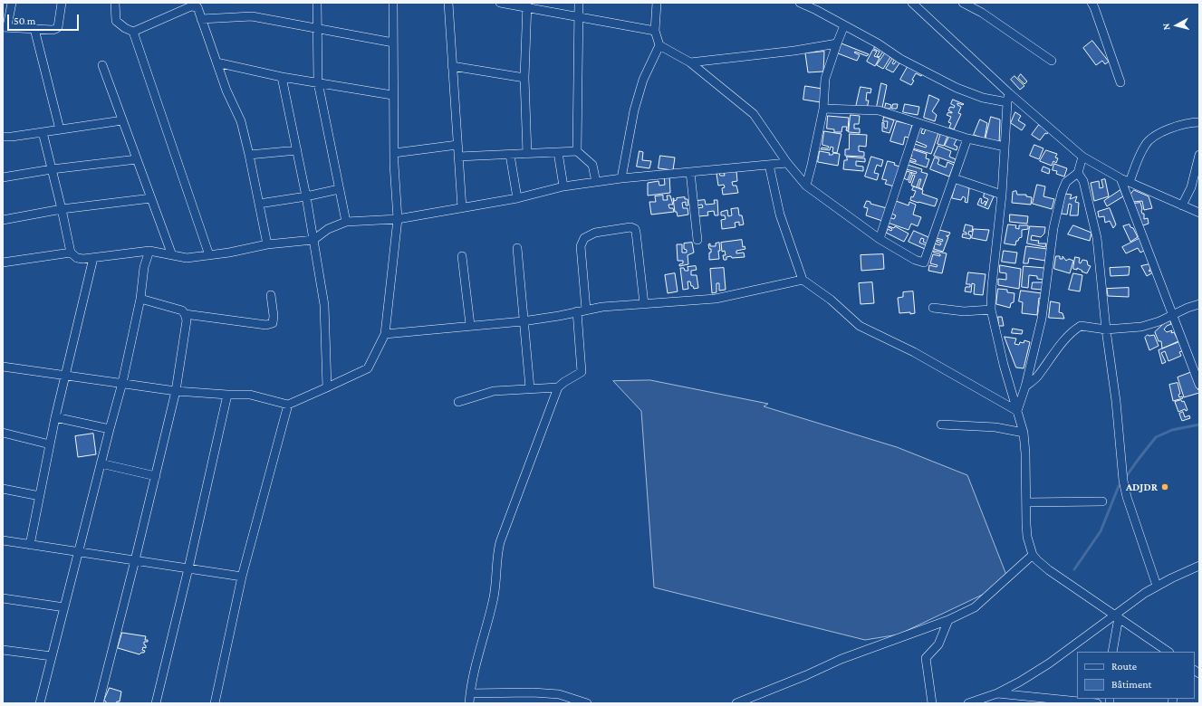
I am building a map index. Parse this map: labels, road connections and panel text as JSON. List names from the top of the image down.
{
  "places": ["ADJDR"],
  "legend": ["Route", "Bâtiment"],
  "scale_bar": "50 m",
  "north": "left"
}
